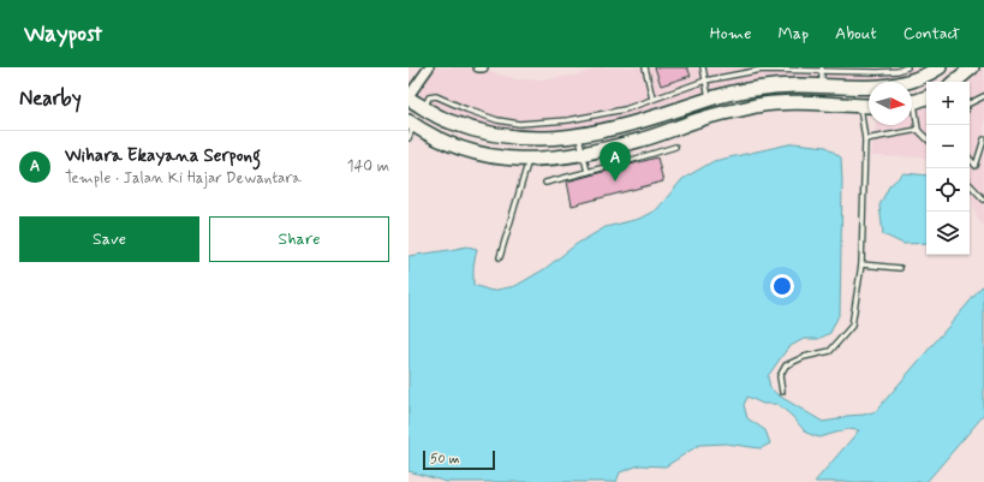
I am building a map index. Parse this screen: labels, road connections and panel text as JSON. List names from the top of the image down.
{
  "scale_bar": "50 m",
  "north": "right",
  "page": {
    "header": "Waypost",
    "nav": [
      "Home",
      "Map",
      "About",
      "Contact"
    ],
    "heading": "Nearby",
    "map_buttons": ["+", "−"],
    "list": [
      {
        "mark": "A",
        "name": "Wihara Ekayana Serpong",
        "note": "Temple · Jalan Ki Hajar Dewantara",
        "value": "140 m"
      }
    ],
    "pins": "A",
    "buttons": ["Save", "Share"],
    "scale": "50 m"
  }
}
